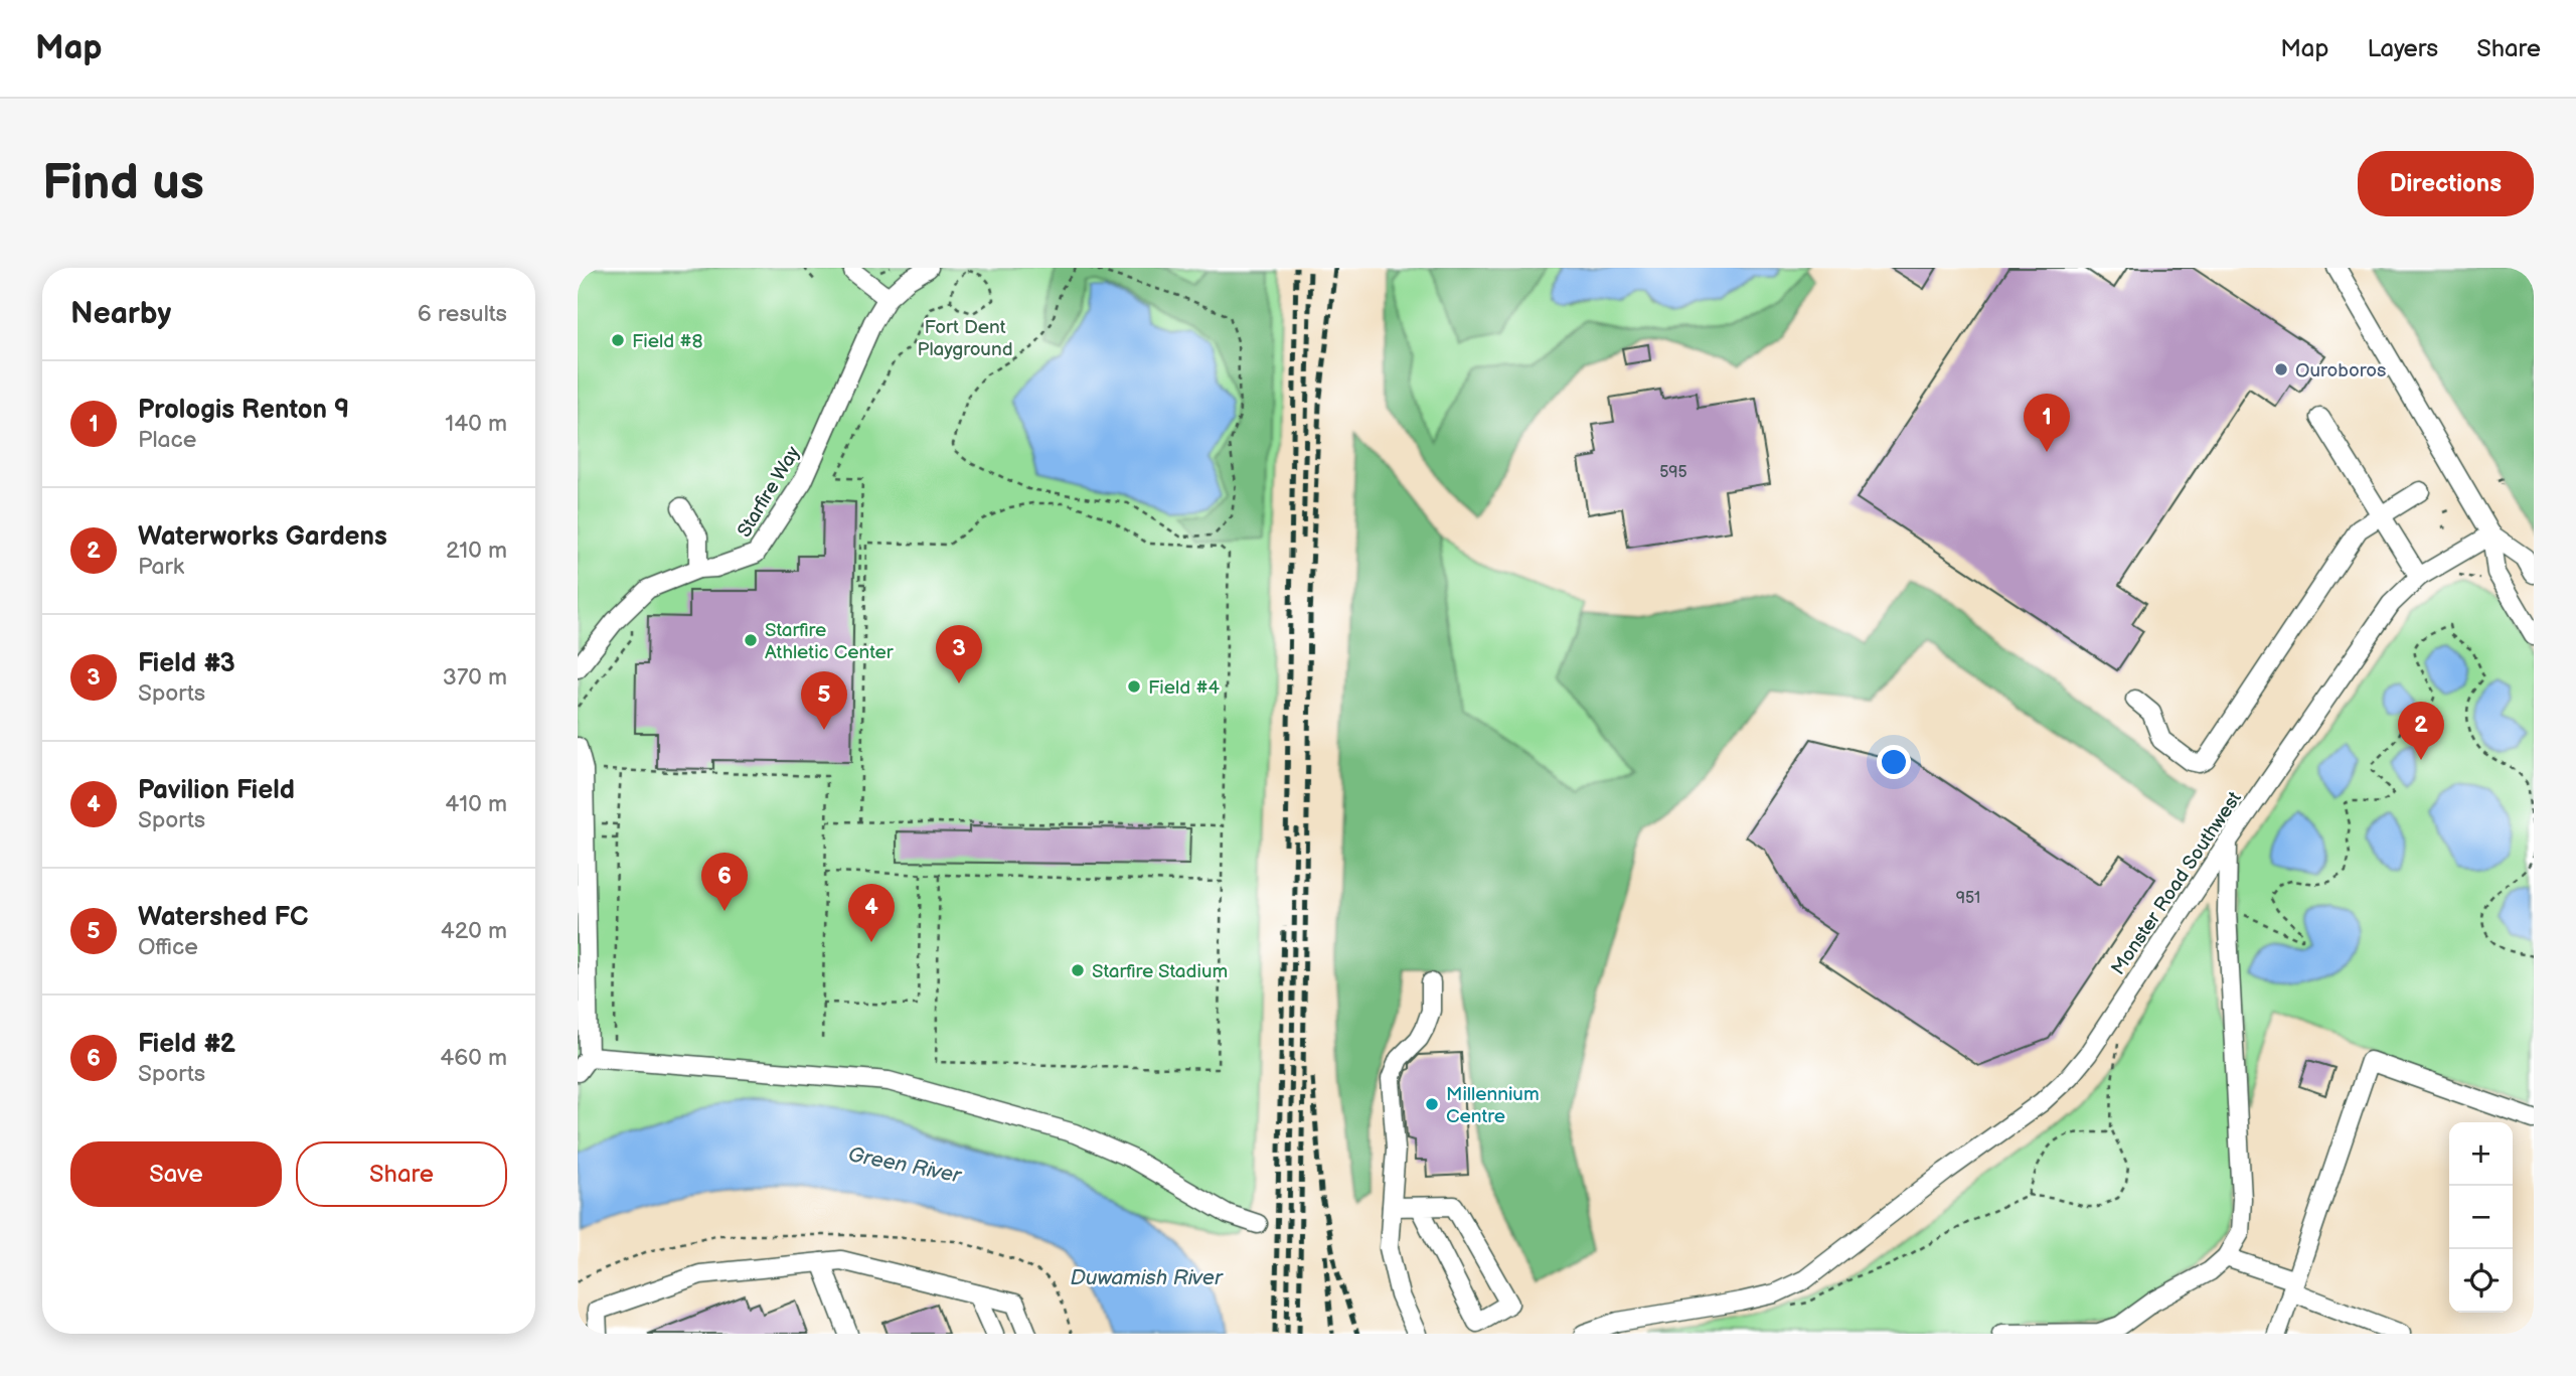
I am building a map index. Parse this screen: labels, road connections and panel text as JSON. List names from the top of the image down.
{
  "streets": {
    "street": ["Starfire Way", "Monster Road Southwest"]
  },
  "water": ["Green River", "Duwamish River"],
  "parks": ["Fort Dent Playground"],
  "places": [
    "Field #8",
    "Ouroboros",
    "Starfire Athletic Center",
    "Field #4",
    "Starfire Stadium",
    "Millennium Centre"
  ],
  "house_numbers": ["595", "951"],
  "page": {
    "header": "Map",
    "nav": ["Map", "Layers", "Share"],
    "buttons": [
      "Directions",
      ["Save", "Share"]
    ],
    "title": "Find us",
    "heading": ["Nearby", "6 results"],
    "list": [
      {
        "mark": "1",
        "name": "Prologis Renton 9",
        "note": "Place",
        "value": "140 m"
      },
      {
        "mark": "2",
        "name": "Waterworks Gardens",
        "note": "Park",
        "value": "210 m"
      },
      {
        "mark": "3",
        "name": "Field #3",
        "note": "Sports",
        "value": "370 m"
      },
      {
        "mark": "4",
        "name": "Pavilion Field",
        "note": "Sports",
        "value": "410 m"
      },
      {
        "mark": "5",
        "name": "Watershed FC",
        "note": "Office",
        "value": "420 m"
      },
      {
        "mark": "6",
        "name": "Field #2",
        "note": "Sports",
        "value": "460 m"
      }
    ],
    "pins": [
      "1",
      "3",
      "5",
      "2",
      "6",
      "4"
    ],
    "map_buttons": ["+", "−"]
  }
}
